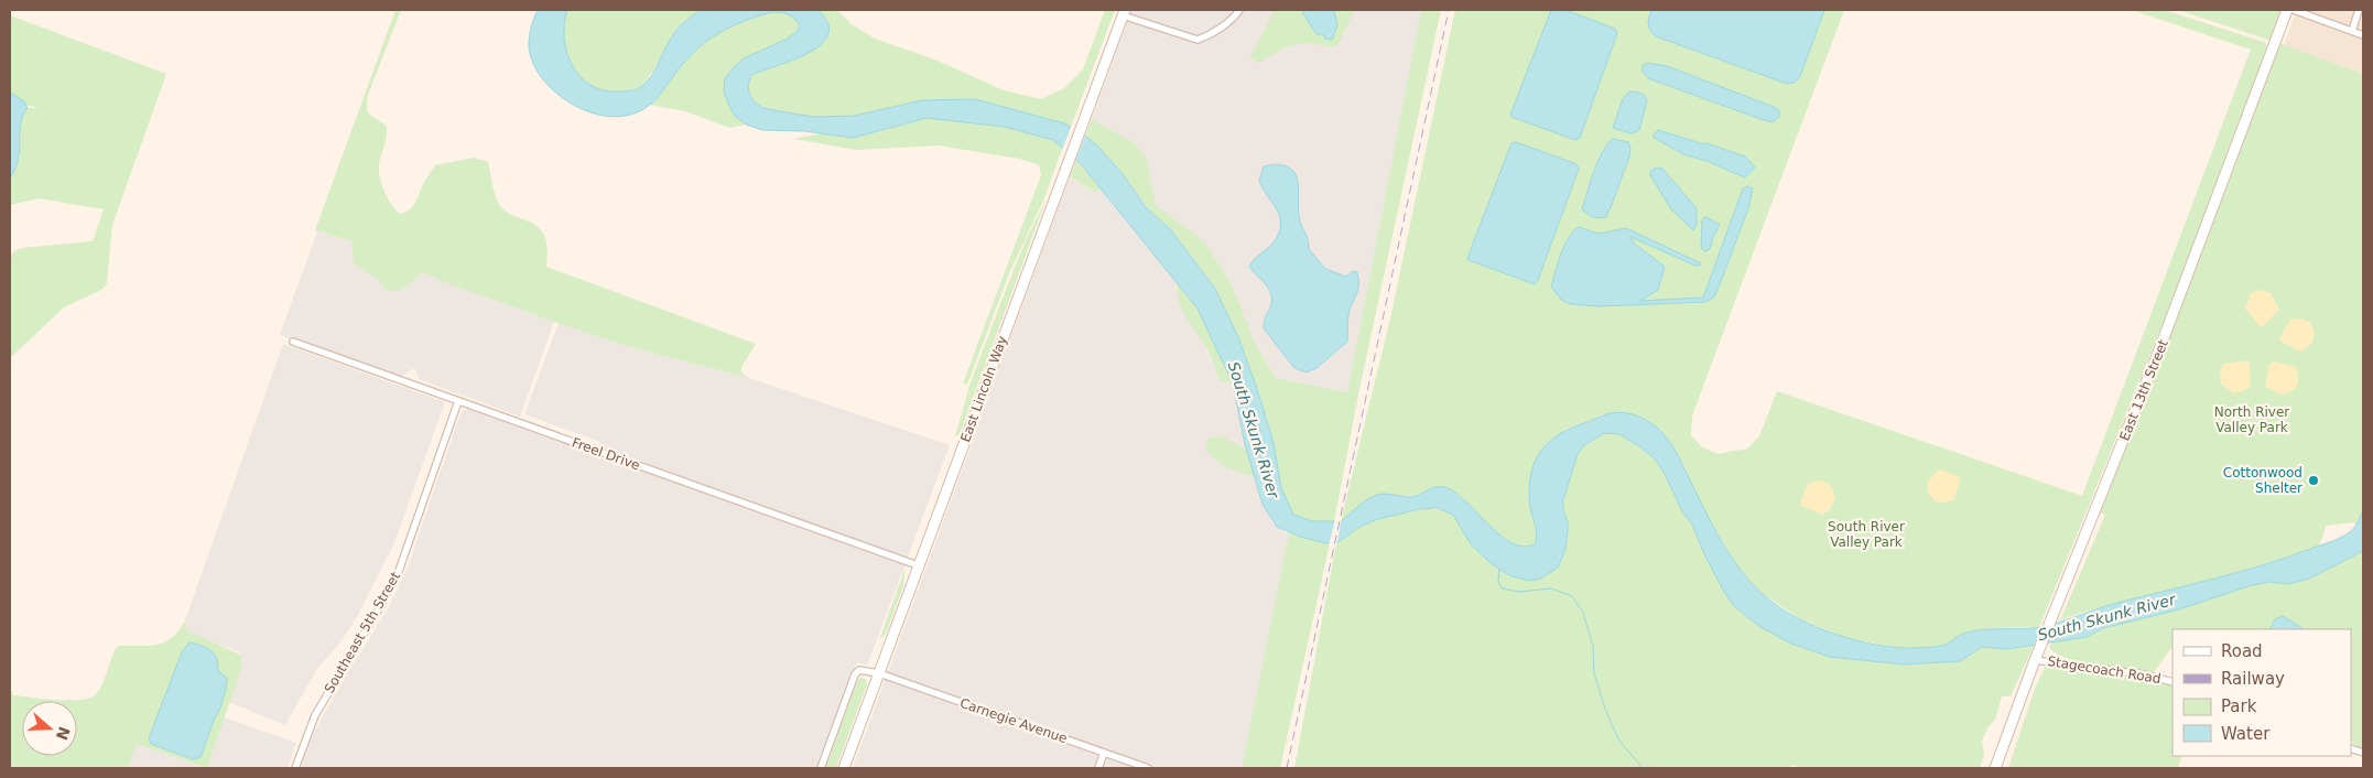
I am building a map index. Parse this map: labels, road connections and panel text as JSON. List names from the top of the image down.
{
  "streets": {
    "main road": ["East Lincoln Way", "East 13th Street"],
    "street": [
      "Freel Drive",
      "Southeast 5th Street",
      "Stagecoach Road",
      "Carnegie Avenue"
    ]
  },
  "crossings": [
    ["East Lincoln Way", "Freel Drive"],
    ["East Lincoln Way", "Carnegie Avenue"],
    ["East 13th Street", "Stagecoach Road"],
    ["Freel Drive", "Southeast 5th Street"]
  ],
  "water": ["South Skunk River"],
  "parks": ["North River Valley Park", "South River Valley Park"],
  "places": ["Cottonwood Shelter"],
  "legend": [
    "Road",
    "Railway",
    "Park",
    "Water"
  ],
  "north": "right"
}
